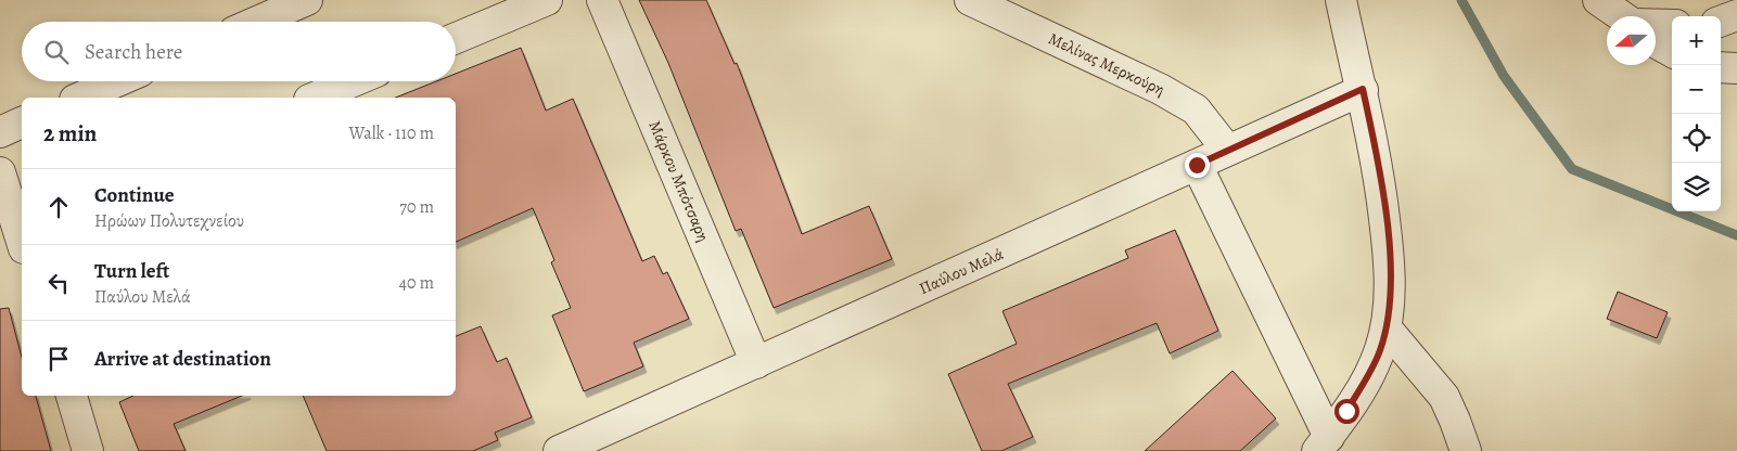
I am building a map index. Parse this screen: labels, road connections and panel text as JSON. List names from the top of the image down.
{
  "streets": {
    "street": ["Μελίνας Μερκούρη", "Μάρκου Μπότσαρη", "Παύλου Μελά"]
  },
  "crossings": [
    ["Μελίνας Μερκούρη", "Παύλου Μελά"],
    ["Μάρκου Μπότσαρη", "Παύλου Μελά"]
  ],
  "north": "left",
  "page": {
    "map_buttons": ["+", "−"],
    "search": "Search here",
    "heading": ["2 min", "Walk · 110 m"],
    "list": [
      ["Continue", "Ηρώων Πολυτεχνείου", "70 m"],
      ["Turn left", "Παύλου Μελά", "40 m"],
      "Arrive at destination"
    ]
  }
}
